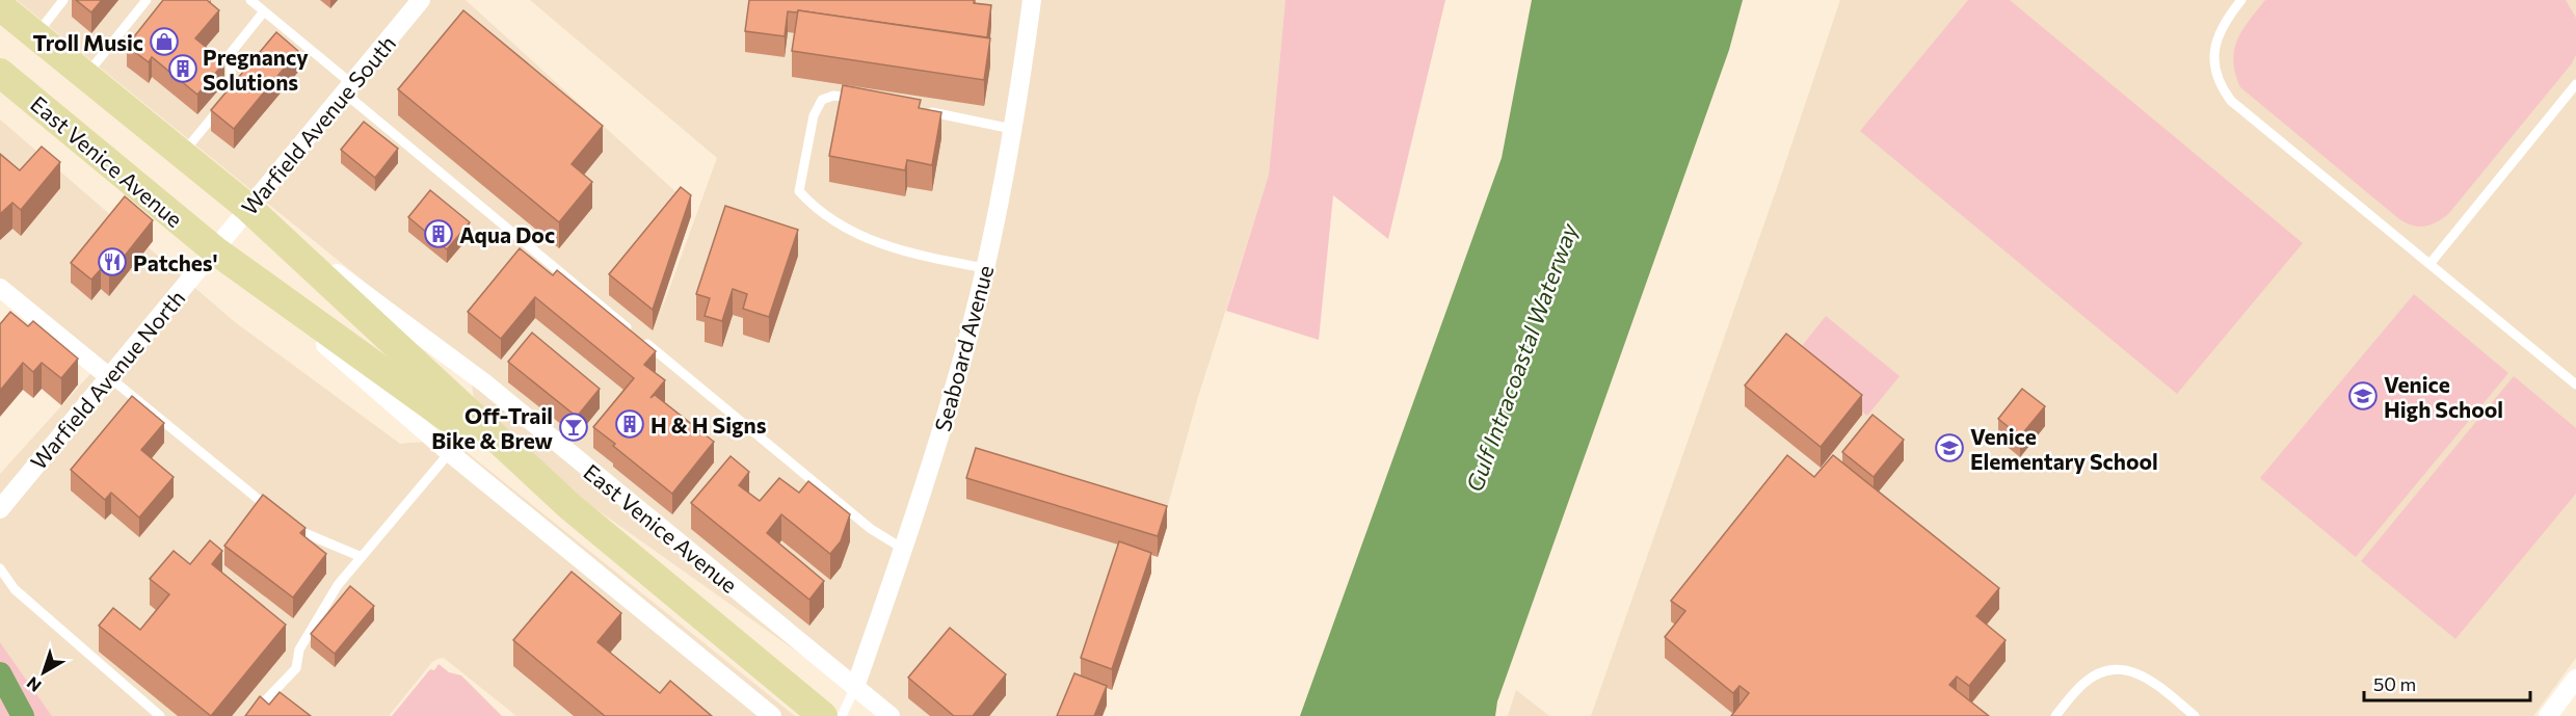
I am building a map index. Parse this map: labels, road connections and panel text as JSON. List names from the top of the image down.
{
  "streets": {
    "main road": ["East Venice Avenue"],
    "street": ["Warfield Avenue South", "Seaboard Avenue", "Warfield Avenue North"]
  },
  "crossings": [
    ["Warfield Avenue South", "East Venice Avenue"],
    ["Warfield Avenue South", "Warfield Avenue North"],
    ["East Venice Avenue", "Seaboard Avenue"],
    ["East Venice Avenue", "Warfield Avenue North"]
  ],
  "water": ["Gulf Intracoastal Waterway"],
  "places": {
    "shop": ["Troll Music"],
    "building": ["Pregnancy Solutions", "Aqua Doc", "H & H Signs"],
    "restaurant": ["Patches'"],
    "school or university": ["Venice High School", "Venice Elementary School"],
    "bar": ["Off-Trail Bike & Brew"]
  },
  "scale_bar": "50 m",
  "north": "bottom left"
}
